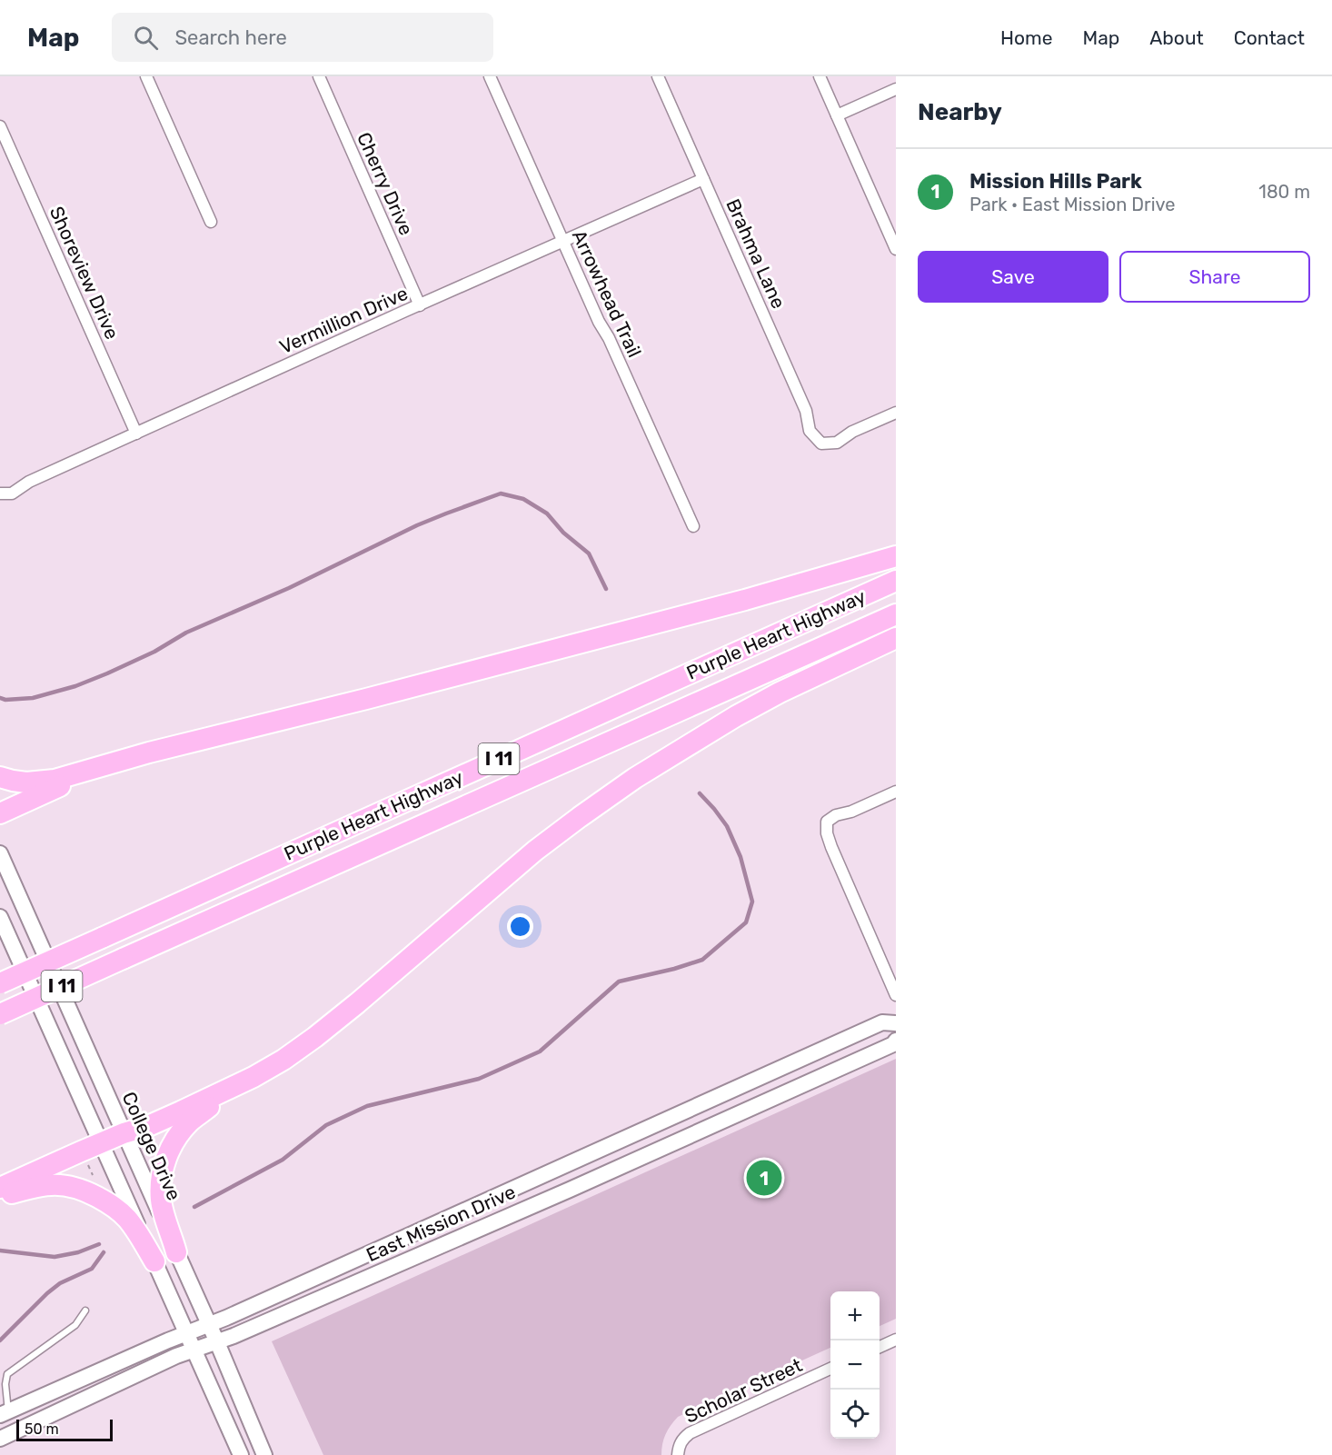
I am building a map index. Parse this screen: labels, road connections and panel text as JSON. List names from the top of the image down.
{
  "streets": {
    "highway": ["Purple Heart Highway", "I 11"],
    "street": [
      "Cherry Drive",
      "Brahma Lane",
      "Shoreview Drive",
      "Arrowhead Trail",
      "Vermillion Drive",
      "College Drive",
      "East Mission Drive",
      "Scholar Street"
    ]
  },
  "crossings": [
    ["Cherry Drive", "Vermillion Drive"],
    ["Brahma Lane", "Vermillion Drive"],
    ["Shoreview Drive", "Vermillion Drive"],
    ["Arrowhead Trail", "Vermillion Drive"],
    ["College Drive", "East Mission Drive"]
  ],
  "scale_bar": "50 m",
  "page": {
    "header": "Map",
    "search": "Search here",
    "nav": [
      "Home",
      "Map",
      "About",
      "Contact"
    ],
    "heading": "Nearby",
    "list": [
      {
        "mark": "1",
        "name": "Mission Hills Park",
        "note": "Park · East Mission Drive",
        "value": "180 m"
      }
    ],
    "buttons": ["Save", "Share"],
    "pins": "1",
    "map_buttons": ["+", "−"],
    "scale": "50 m"
  }
}
